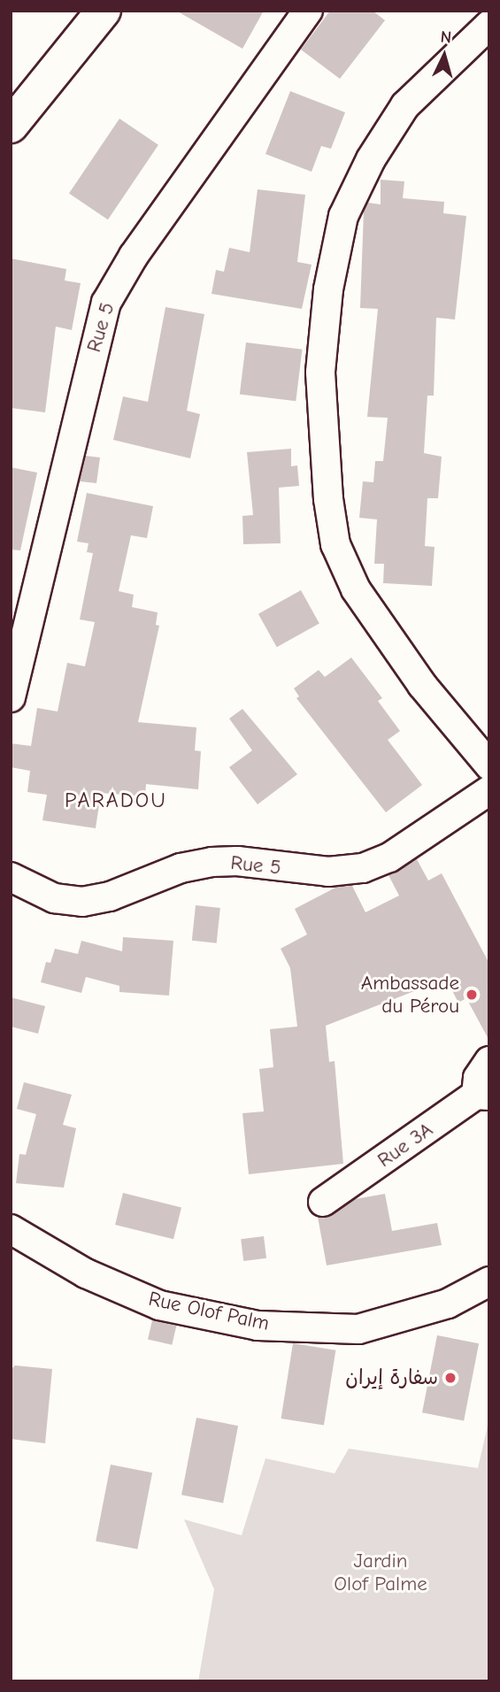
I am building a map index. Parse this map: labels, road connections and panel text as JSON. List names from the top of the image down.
{
  "streets": {
    "street": ["Rue 5", "Rue 3A", "Rue Olof Palm"]
  },
  "districts": ["PARADOU"],
  "parks": ["Jardin Olof Palme"],
  "places": ["Ambassade du Pérou", "سفارة إيران"],
  "north": "top"
}
